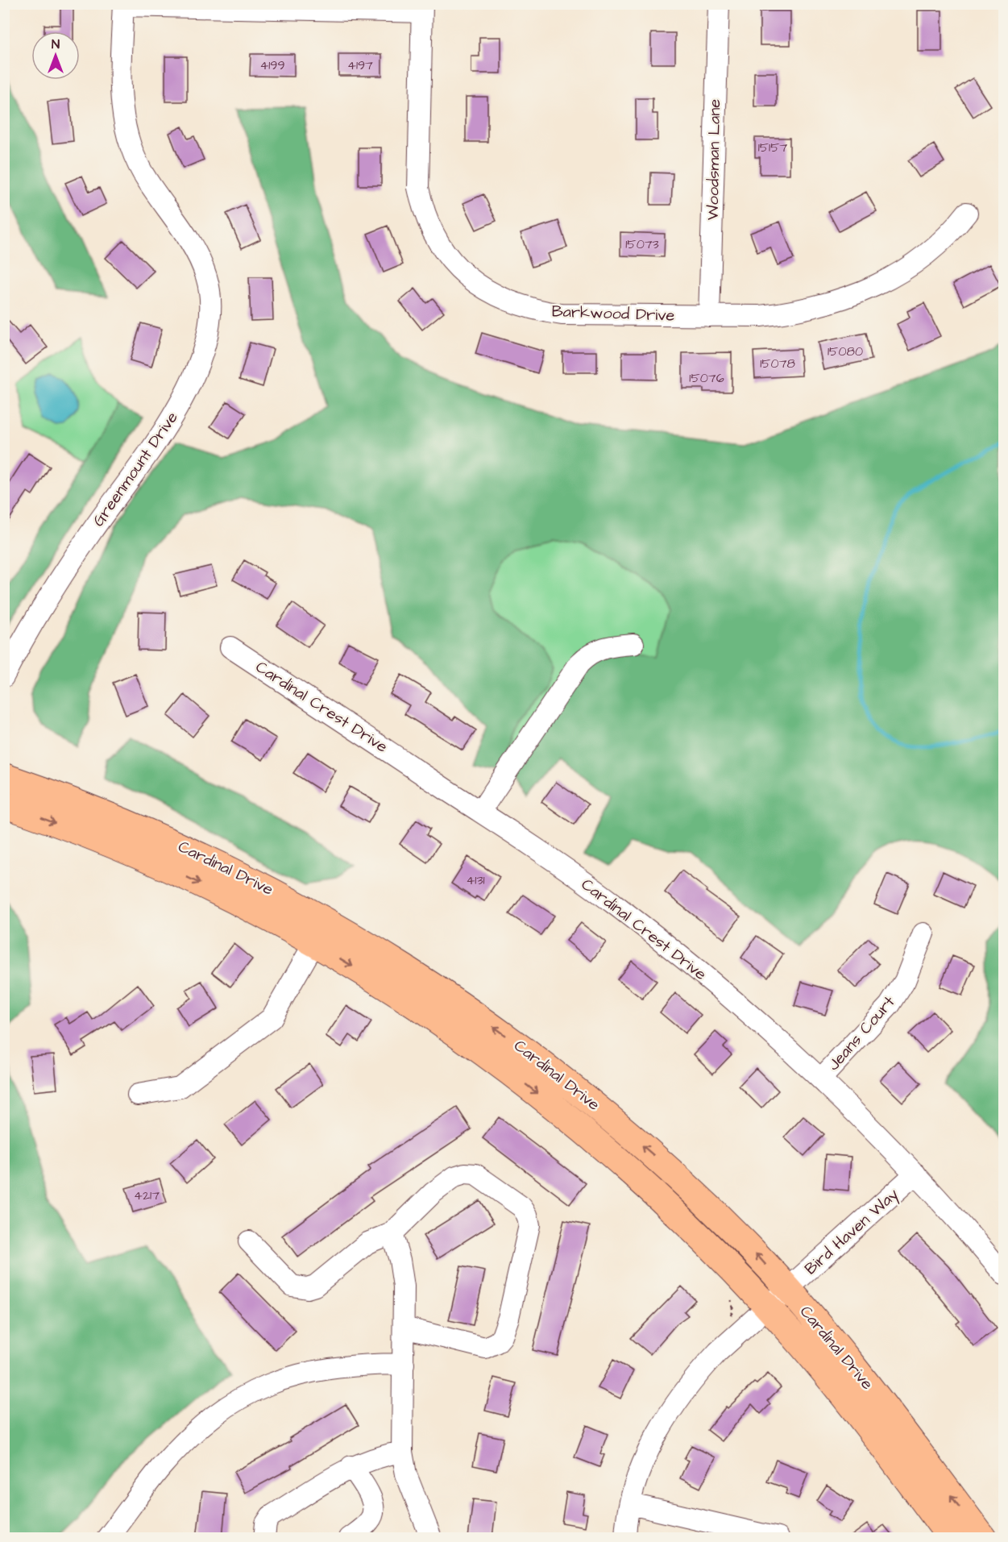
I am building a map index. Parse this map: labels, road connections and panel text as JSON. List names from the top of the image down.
{
  "streets": {
    "main road": ["Cardinal Drive"],
    "street": [
      "Woodsman Lane",
      "Barkwood Drive",
      "Greenmount Drive",
      "Cardinal Crest Drive",
      "Jeans Court",
      "Bird Haven Way"
    ]
  },
  "crossings": [
    ["Woodsman Lane", "Barkwood Drive"],
    ["Cardinal Crest Drive", "Jeans Court"],
    ["Cardinal Crest Drive", "Bird Haven Way"],
    ["Cardinal Drive", "Bird Haven Way"]
  ],
  "house_numbers": [
    "4199",
    "4197",
    "15157",
    "15073",
    "15080",
    "15078",
    "15076",
    "4131",
    "4217"
  ],
  "north": "top"
}
